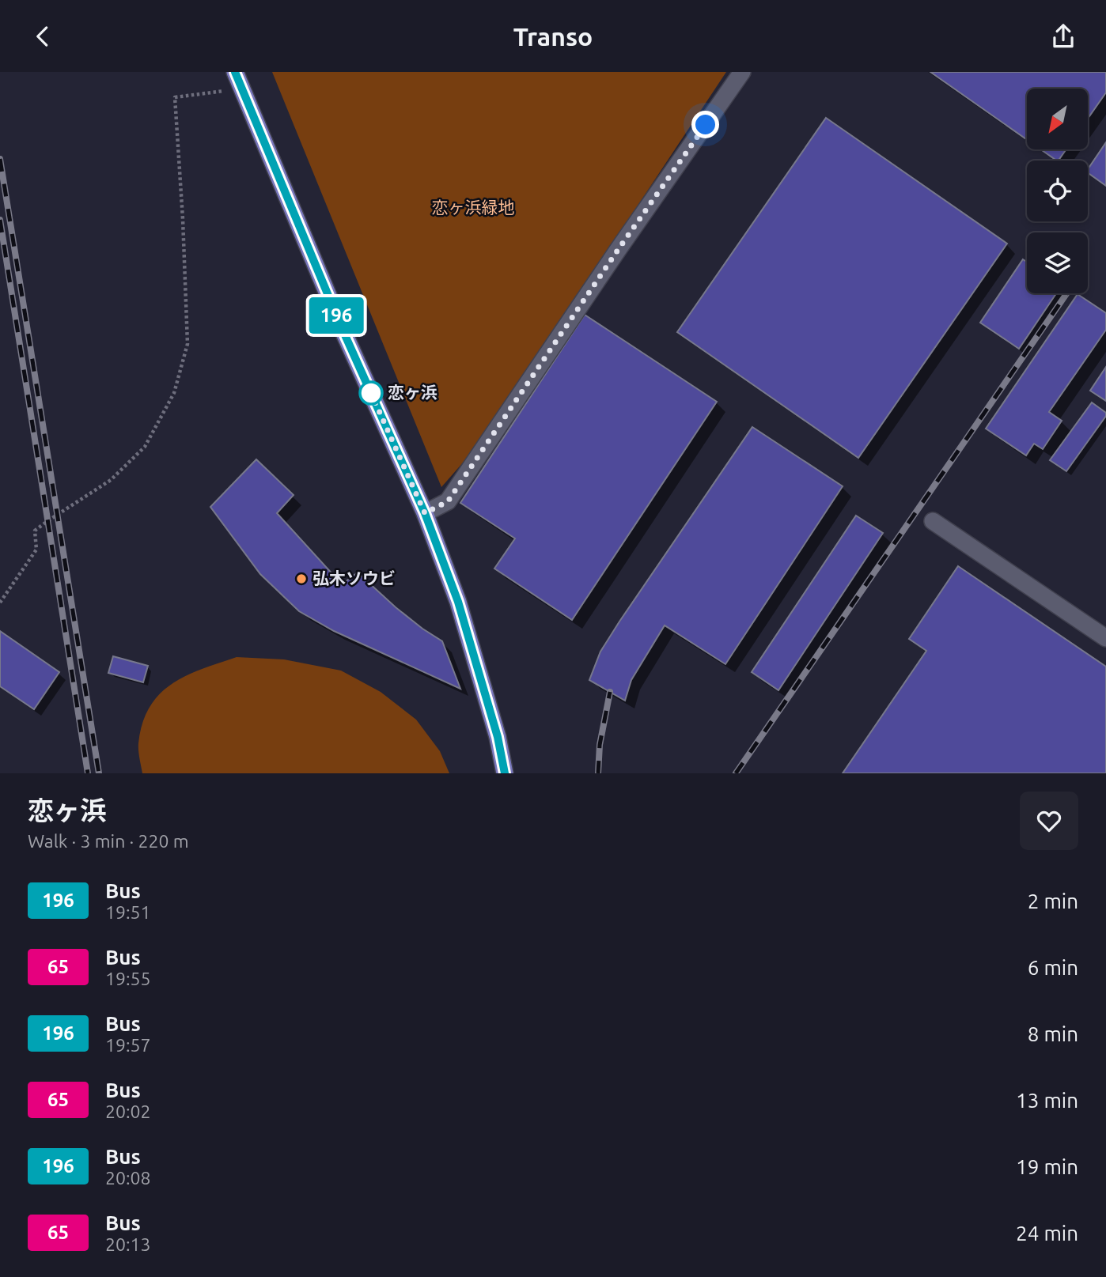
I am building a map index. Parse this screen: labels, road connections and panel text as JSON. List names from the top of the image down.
{
  "parks": ["恋ヶ浜緑地"],
  "places": ["恋ヶ浜", "弘木ソウビ"],
  "lines": ["bus line 196"],
  "north": "bottom left",
  "page": {
    "header": "Transo",
    "on_map": "196",
    "heading": ["恋ヶ浜", "Walk · 3 min · 220 m"],
    "list": [
      {
        "mark": "196",
        "name": "Bus",
        "note": "19:51",
        "value": "2 min"
      },
      {
        "mark": "65",
        "name": "Bus",
        "note": "19:55",
        "value": "6 min"
      },
      {
        "mark": "196",
        "name": "Bus",
        "note": "19:57",
        "value": "8 min"
      },
      {
        "mark": "65",
        "name": "Bus",
        "note": "20:02",
        "value": "13 min"
      },
      {
        "mark": "196",
        "name": "Bus",
        "note": "20:08",
        "value": "19 min"
      },
      {
        "mark": "65",
        "name": "Bus",
        "note": "20:13",
        "value": "24 min"
      }
    ]
  }
}
